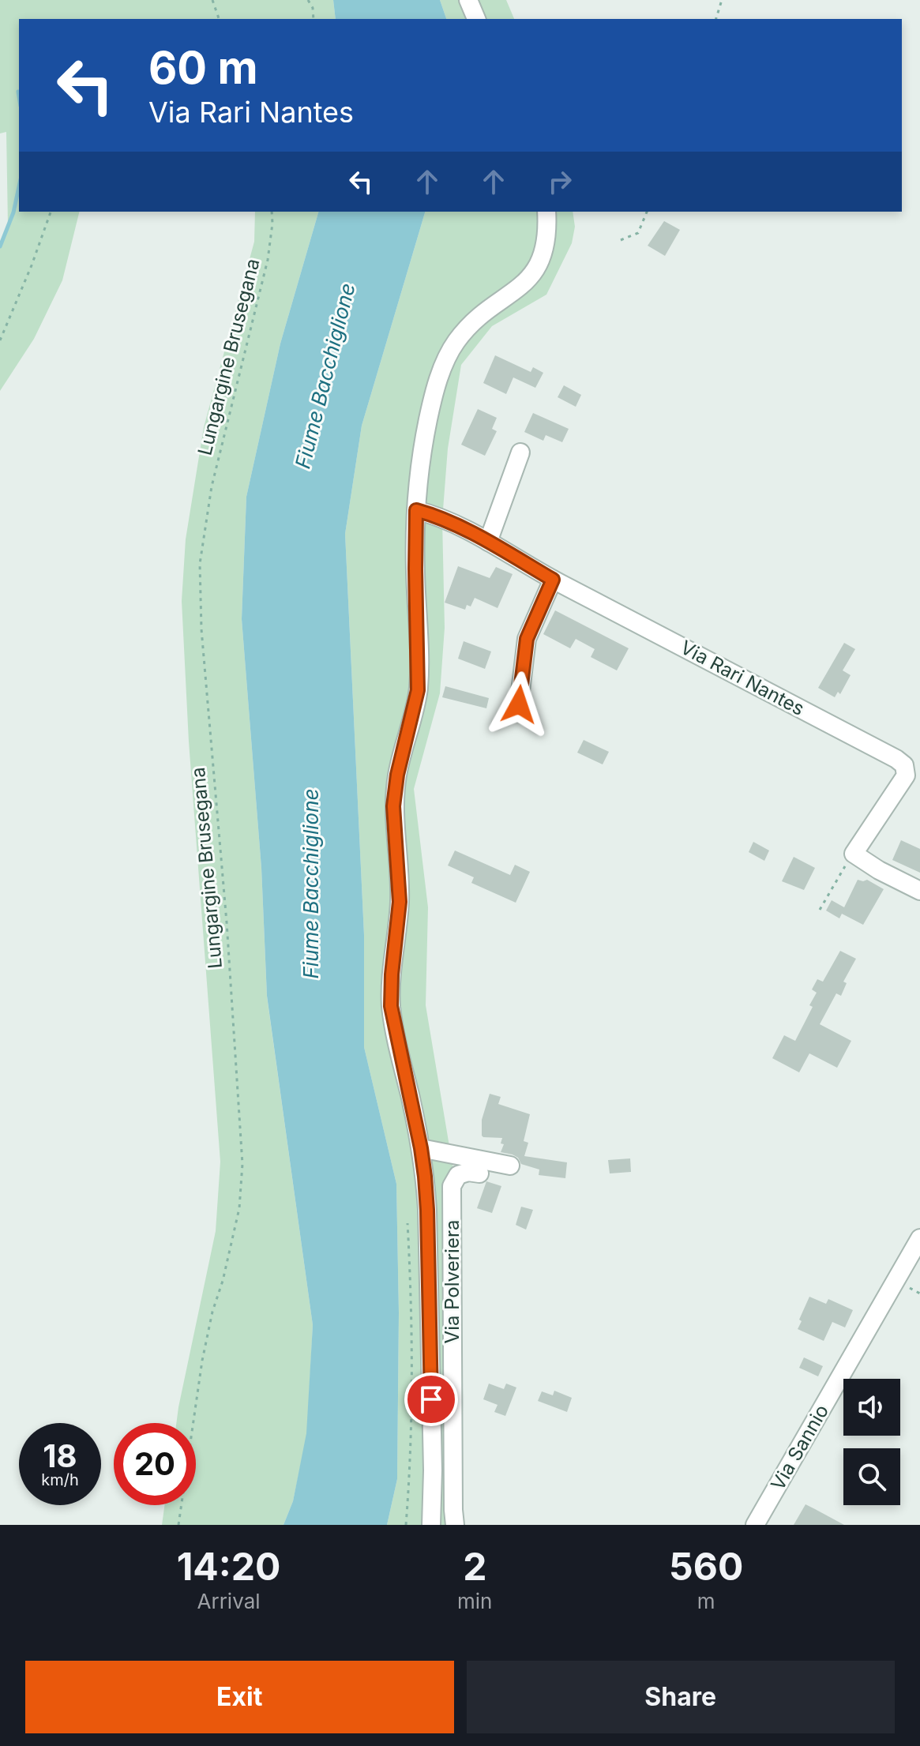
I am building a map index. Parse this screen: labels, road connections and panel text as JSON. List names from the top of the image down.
{
  "streets": {
    "street": ["Via Rari Nantes", "Via Polveriera", "Via Sannio"],
    "path": ["Lungargine Brusegana"]
  },
  "crossings": [
    ["Via Rari Nantes", "Via Polveriera"]
  ],
  "water": ["Fiume Bacchiglione"],
  "page": {
    "turn": ["60 m", "Via Rari Nantes"],
    "speed": "18 km/h",
    "limit": "20",
    "eta": [
      "14:20",
      "Arrival",
      "2",
      "min",
      "560",
      "m"
    ],
    "buttons": ["Exit", "Share"]
  }
}
